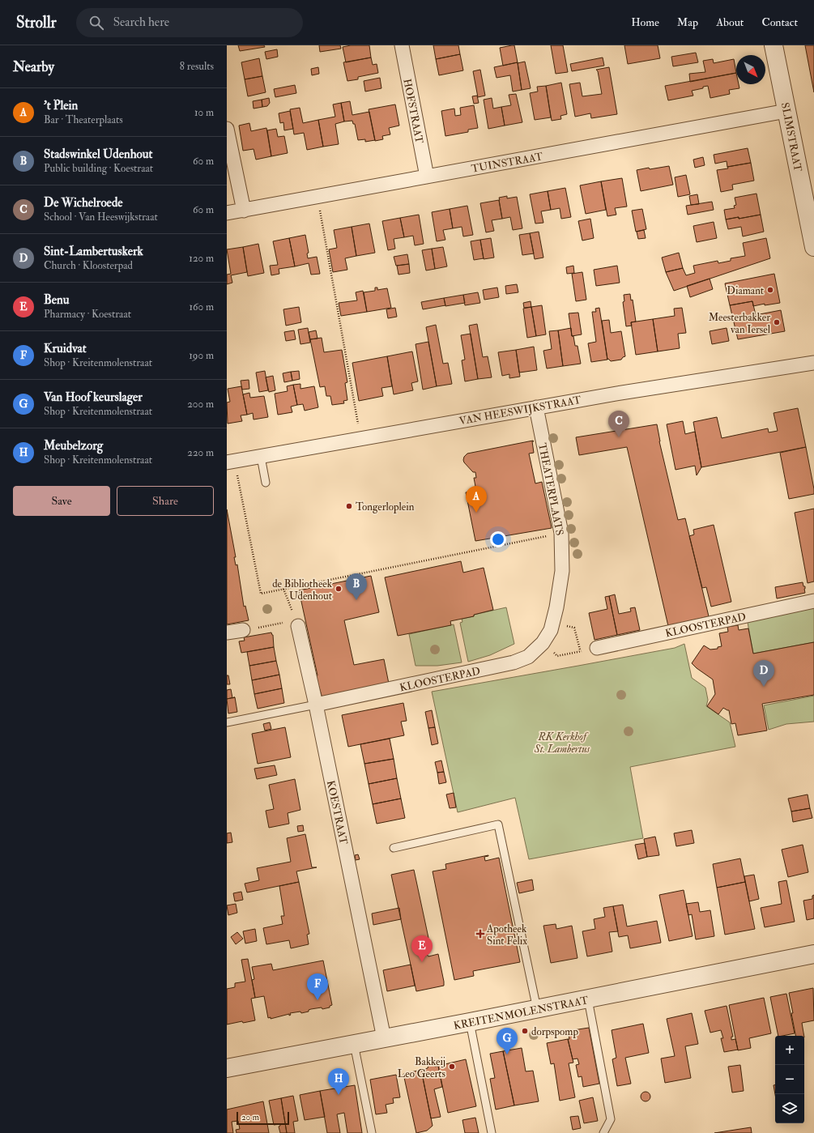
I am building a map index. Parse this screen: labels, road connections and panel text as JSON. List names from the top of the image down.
{
  "streets": {
    "street": [
      "HOFSTRAAT",
      "SLIMSTRAAT",
      "TUINSTRAAT",
      "VAN HEESWIJKSTRAAT",
      "THEATERPLAATS",
      "KLOOSTERPAD",
      "KOESTRAAT",
      "KREITENMOLENSTRAAT"
    ]
  },
  "crossings": [
    ["HOFSTRAAT", "TUINSTRAAT"],
    ["SLIMSTRAAT", "TUINSTRAAT"],
    ["VAN HEESWIJKSTRAAT", "THEATERPLAATS"],
    ["THEATERPLAATS", "KLOOSTERPAD"],
    ["KLOOSTERPAD", "KOESTRAAT"],
    ["KOESTRAAT", "KREITENMOLENSTRAAT"]
  ],
  "parks": ["RK Kerkhof St. Lambertus"],
  "places": {
    "other": [
      "Diamant",
      "Meesterbakker van Iersel",
      "Tongerloplein",
      "de Bibliotheek Udenhout",
      "dorpspomp",
      "Bakkeij Leo Geerts"
    ],
    "health": ["Apotheek Sint Felix"]
  },
  "scale_bar": "20 m",
  "north": "bottom right",
  "page": {
    "header": "Strollr",
    "search": "Search here",
    "nav": [
      "Home",
      "Map",
      "About",
      "Contact"
    ],
    "heading": ["Nearby", "8 results"],
    "list": [
      {
        "mark": "A",
        "name": "'t Plein",
        "note": "Bar · Theaterplaats",
        "value": "10 m"
      },
      {
        "mark": "B",
        "name": "Stadswinkel Udenhout",
        "note": "Public building · Koestraat",
        "value": "60 m"
      },
      {
        "mark": "C",
        "name": "De Wichelroede",
        "note": "School · Van Heeswijkstraat",
        "value": "60 m"
      },
      {
        "mark": "D",
        "name": "Sint-Lambertuskerk",
        "note": "Church · Kloosterpad",
        "value": "120 m"
      },
      {
        "mark": "E",
        "name": "Benu",
        "note": "Pharmacy · Koestraat",
        "value": "160 m"
      },
      {
        "mark": "F",
        "name": "Kruidvat",
        "note": "Shop · Kreitenmolenstraat",
        "value": "190 m"
      },
      {
        "mark": "G",
        "name": "Van Hoof keurslager",
        "note": "Shop · Kreitenmolenstraat",
        "value": "200 m"
      },
      {
        "mark": "H",
        "name": "Meubelzorg",
        "note": "Shop · Kreitenmolenstraat",
        "value": "220 m"
      }
    ],
    "pins": [
      "C",
      "A",
      "B",
      "D",
      "E",
      "F",
      "G",
      "H"
    ],
    "buttons": ["Save", "Share"],
    "map_buttons": ["+", "−"],
    "scale": "20 m"
  }
}
